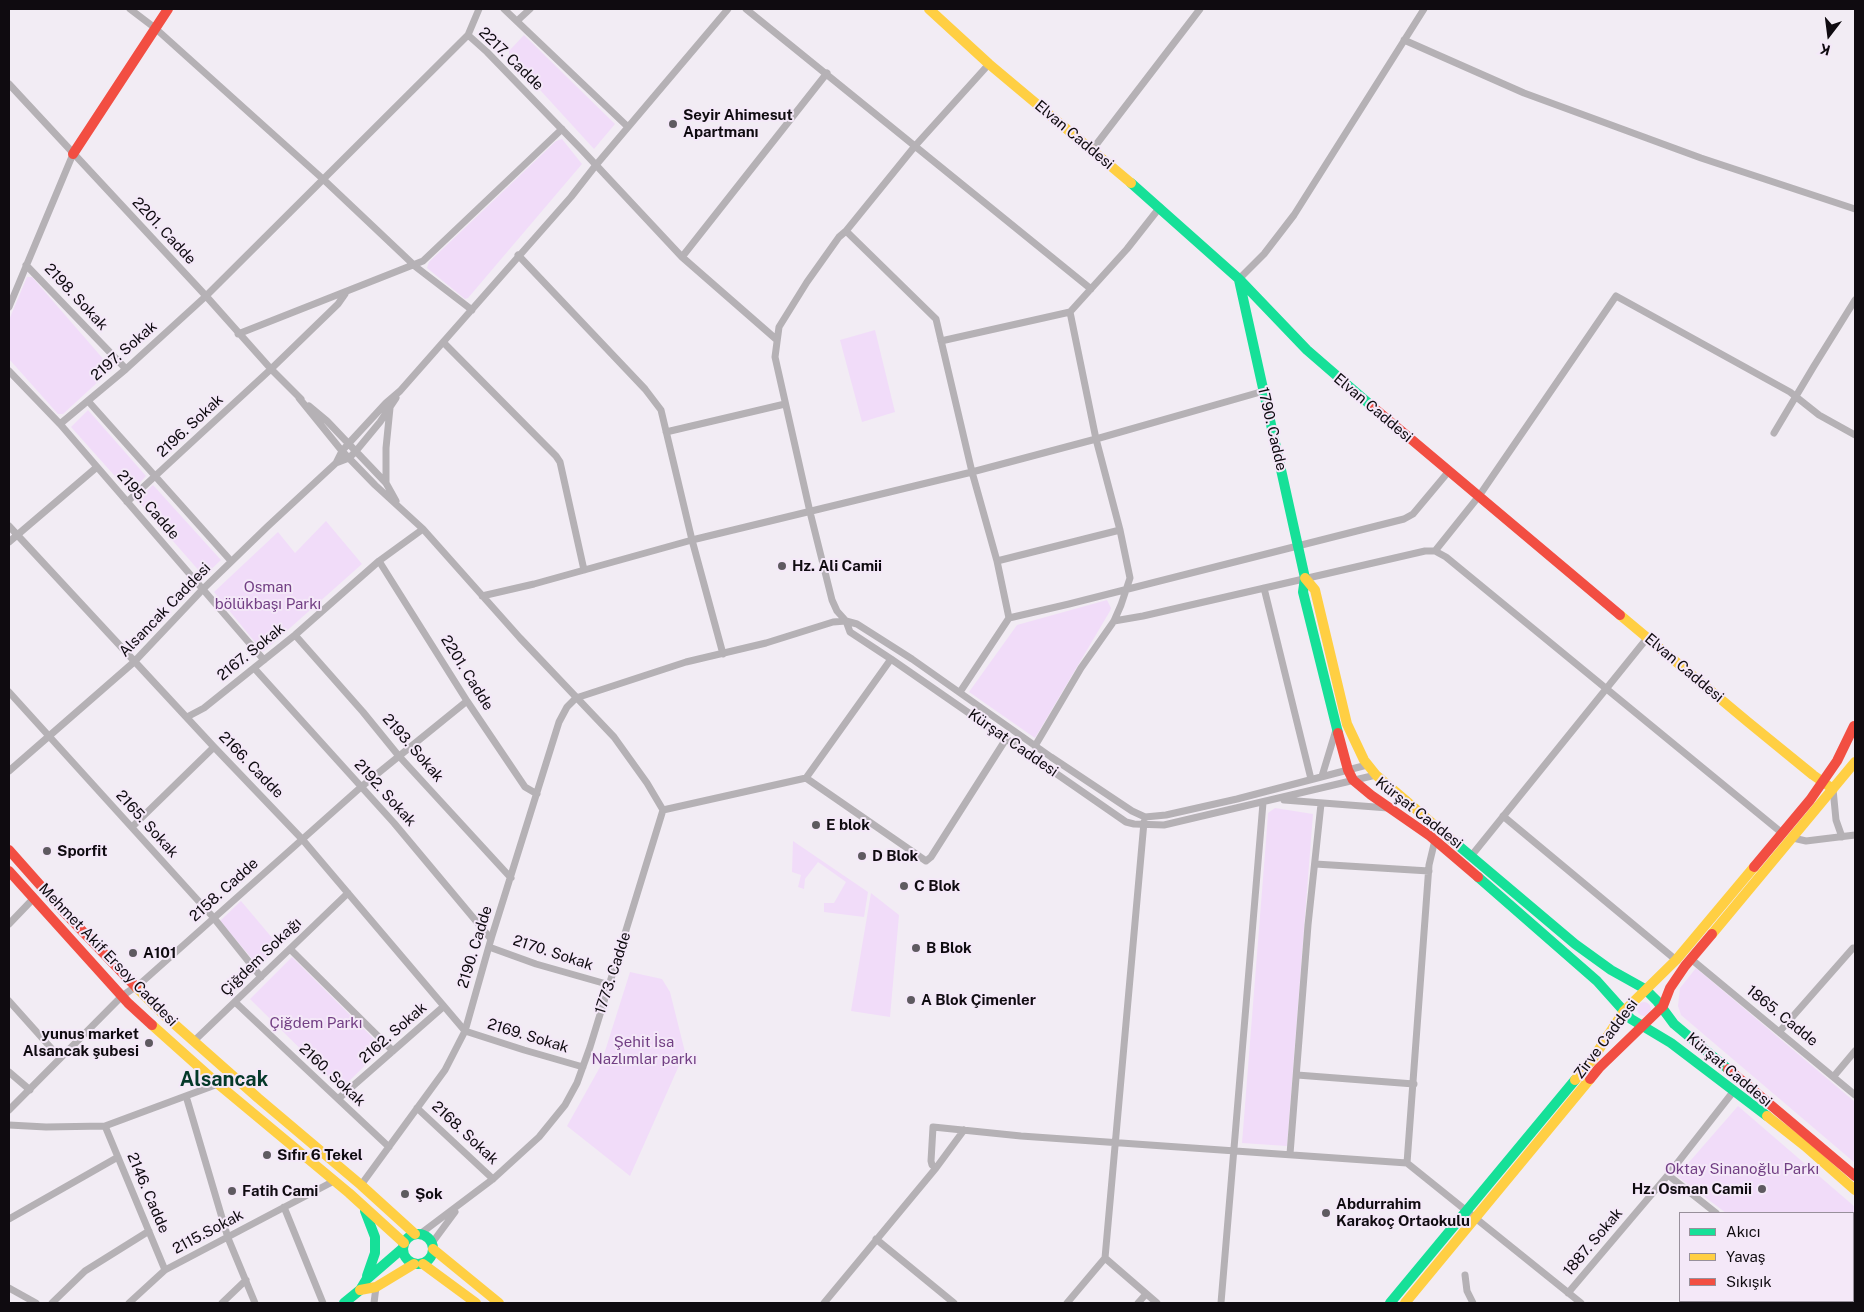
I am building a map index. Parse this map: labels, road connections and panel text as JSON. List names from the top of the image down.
{
  "streets": {
    "street": [
      "2217. Cadde",
      "Elvan Caddesi",
      "2201. Cadde",
      "2198. Sokak",
      "2197. Sokak",
      "2196. Sokak",
      "1790. Cadde",
      "2195. Cadde",
      "Alsancak Caddesi",
      "2167. Sokak",
      "Kürşat Caddesi",
      "2193. Sokak",
      "2166. Cadde",
      "2192. Sokak",
      "2165. Sokak",
      "2158. Cadde",
      "2190. Cadde",
      "2170. Sokak",
      "Mehmet Akif Ersoy Caddesi",
      "Çiğdem Sokağı",
      "1773. Cadde",
      "1865. Cadde",
      "2162. Sokak",
      "2169. Sokak",
      "Zirve Caddesi",
      "2160. Sokak",
      "2168. Sokak",
      "2146. Cadde",
      "2115.Sokak",
      "1887. Sokak"
    ]
  },
  "crossings": [
    ["2217. Cadde", "2201. Cadde"],
    ["2217. Cadde", "2197. Sokak"],
    ["Elvan Caddesi", "1790. Cadde"],
    ["Elvan Caddesi", "Zirve Caddesi"],
    ["2201. Cadde", "2197. Sokak"],
    ["2201. Cadde", "2196. Sokak"],
    ["2201. Cadde", "2167. Sokak"],
    ["2201. Cadde", "2158. Cadde"],
    ["2201. Cadde", "2190. Cadde"],
    ["2201. Cadde", "1773. Cadde"],
    ["2198. Sokak", "2197. Sokak"],
    ["2197. Sokak", "2195. Cadde"],
    ["2196. Sokak", "2195. Cadde"],
    ["1790. Cadde", "Kürşat Caddesi"],
    ["2195. Cadde", "Alsancak Caddesi"],
    ["2195. Cadde", "2167. Sokak"],
    ["Alsancak Caddesi", "2166. Cadde"],
    ["Alsancak Caddesi", "2165. Sokak"],
    ["2167. Sokak", "2193. Sokak"],
    ["2167. Sokak", "2166. Cadde"],
    ["2167. Sokak", "2192. Sokak"],
    ["Kürşat Caddesi", "Zirve Caddesi"],
    ["Kürşat Caddesi", "1887. Sokak"],
    ["2193. Sokak", "2158. Cadde"],
    ["2193. Sokak", "2190. Cadde"],
    ["2166. Cadde", "2158. Cadde"],
    ["2166. Cadde", "2190. Cadde"],
    ["2166. Cadde", "Çiğdem Sokağı"],
    ["2166. Cadde", "2162. Sokak"],
    ["2166. Cadde", "2169. Sokak"],
    ["2192. Sokak", "2158. Cadde"],
    ["2192. Sokak", "2190. Cadde"],
    ["2192. Sokak", "2170. Sokak"],
    ["2165. Sokak", "2158. Cadde"],
    ["2165. Sokak", "Çiğdem Sokağı"],
    ["2158. Cadde", "Mehmet Akif Ersoy Caddesi"],
    ["2190. Cadde", "2170. Sokak"],
    ["2190. Cadde", "Mehmet Akif Ersoy Caddesi"],
    ["2190. Cadde", "2169. Sokak"],
    ["2190. Cadde", "2160. Sokak"],
    ["2190. Cadde", "2168. Sokak"],
    ["2170. Sokak", "1773. Cadde"],
    ["Mehmet Akif Ersoy Caddesi", "Çiğdem Sokağı"],
    ["Mehmet Akif Ersoy Caddesi", "2115.Sokak"],
    ["Çiğdem Sokağı", "2160. Sokak"],
    ["1773. Cadde", "2169. Sokak"],
    ["1773. Cadde", "2168. Sokak"],
    ["1865. Cadde", "Zirve Caddesi"],
    ["2162. Sokak", "2160. Sokak"],
    ["2146. Cadde", "2115.Sokak"]
  ],
  "districts": ["Alsancak"],
  "parks": [
    "Osman bölükbaşı Parkı",
    "Çiğdem Parkı",
    "Şehit İsa Nazlımlar parkı",
    "Oktay Sinanoğlu Parkı"
  ],
  "places": [
    "Seyir Ahimesut Apartmanı",
    "Hz. Ali Camii",
    "E blok",
    "Sporfit",
    "D Blok",
    "C Blok",
    "B Blok",
    "A101",
    "A Blok Çimenler",
    "yunus market Alsancak şubesi",
    "Sıfır 6 Tekel",
    "Hz. Osman Camii",
    "Fatih Cami",
    "Şok",
    "Abdurrahim Karakoç Ortaokulu"
  ],
  "legend": ["Akıcı", "Yavaş", "Sıkışık"],
  "north": "bottom"
}
